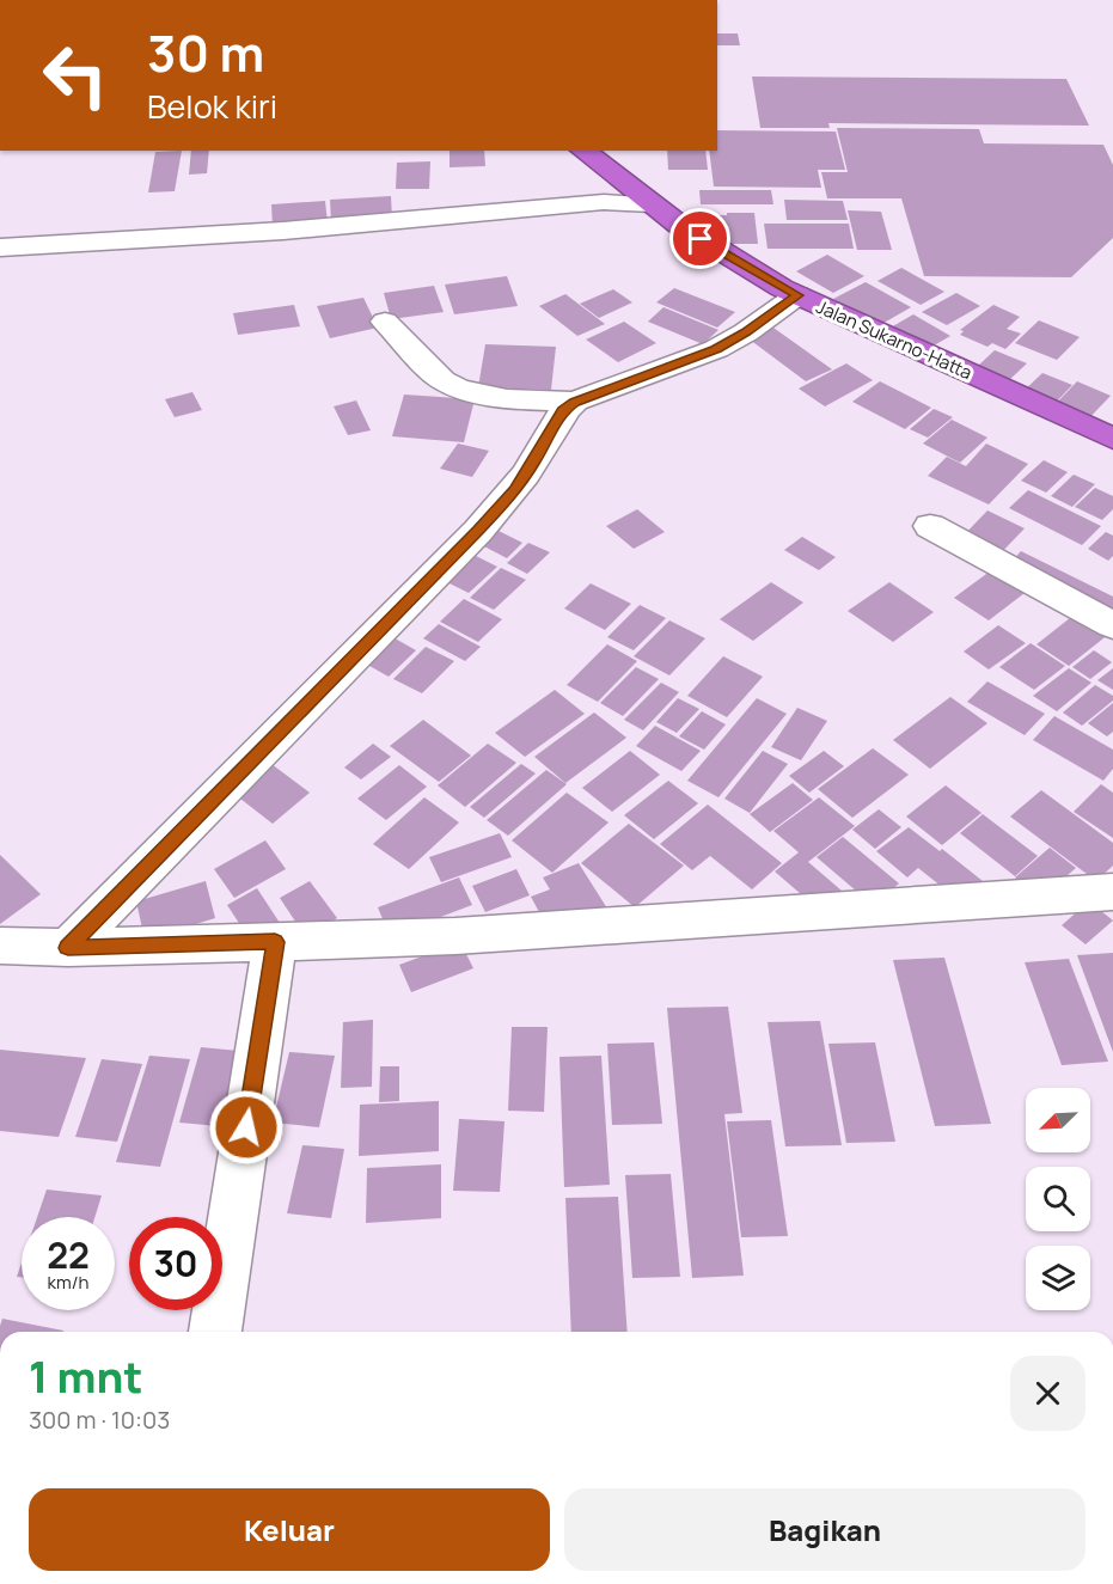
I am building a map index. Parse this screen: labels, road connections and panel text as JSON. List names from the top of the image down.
{
  "streets": {
    "highway": ["Jalan Sukarno-Hatta"]
  },
  "north": "bottom left",
  "page": {
    "turn": ["30 m", "Belok kiri"],
    "speed": "22 km/h",
    "limit": "30",
    "heading": ["1 mnt", "300 m · 10:03"],
    "buttons": ["Keluar", "Bagikan"]
  }
}
